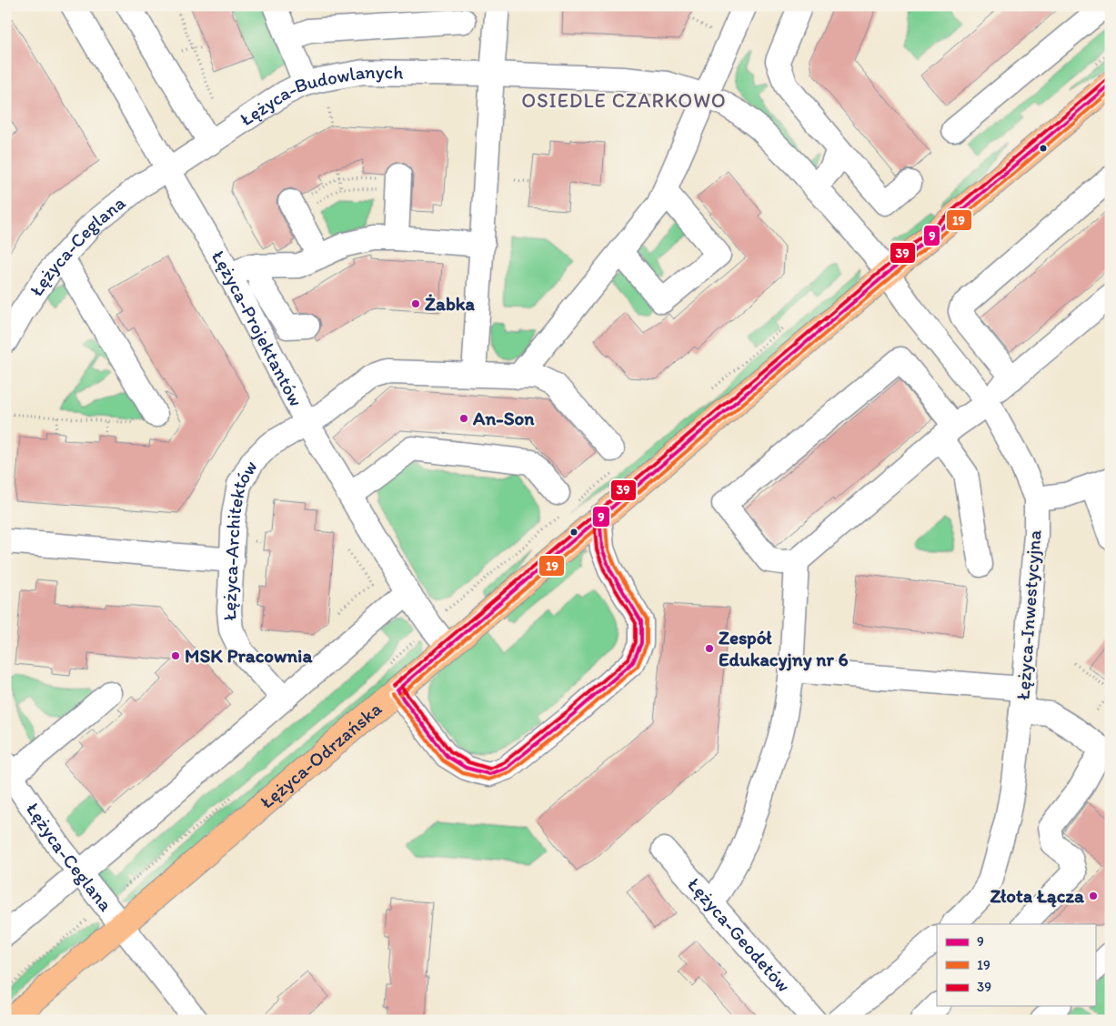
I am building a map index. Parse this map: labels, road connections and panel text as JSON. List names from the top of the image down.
{
  "streets": {
    "main road": ["Łężyca-Odrzańska"],
    "street": [
      "Łężyca-Budowlanych",
      "Łężyca-Ceglana",
      "Łężyca-Projektantów",
      "Łężyca-Architektów",
      "Łężyca-Inwestycyjna",
      "Łężyca-Geodetów"
    ]
  },
  "crossings": [
    ["Łężyca-Budowlanych", "Łężyca-Ceglana"],
    ["Łężyca-Budowlanych", "Łężyca-Projektantów"],
    ["Łężyca-Budowlanych", "Łężyca-Inwestycyjna"],
    ["Łężyca-Budowlanych", "Łężyca-Odrzańska"],
    ["Łężyca-Ceglana", "Łężyca-Projektantów"],
    ["Łężyca-Ceglana", "Łężyca-Odrzańska"],
    ["Łężyca-Projektantów", "Łężyca-Architektów"],
    ["Łężyca-Projektantów", "Łężyca-Odrzańska"],
    ["Łężyca-Inwestycyjna", "Łężyca-Odrzańska"]
  ],
  "districts": ["OSIEDLE CZARKOWO"],
  "places": [
    "Żabka",
    "An-Son",
    "Zespół Edukacyjny nr 6",
    "MSK Pracownia",
    "Złota Łącza"
  ],
  "lines": ["transit line 39", "transit line 9", "transit line 19"],
  "legend": ["9", "19", "39"]
}
